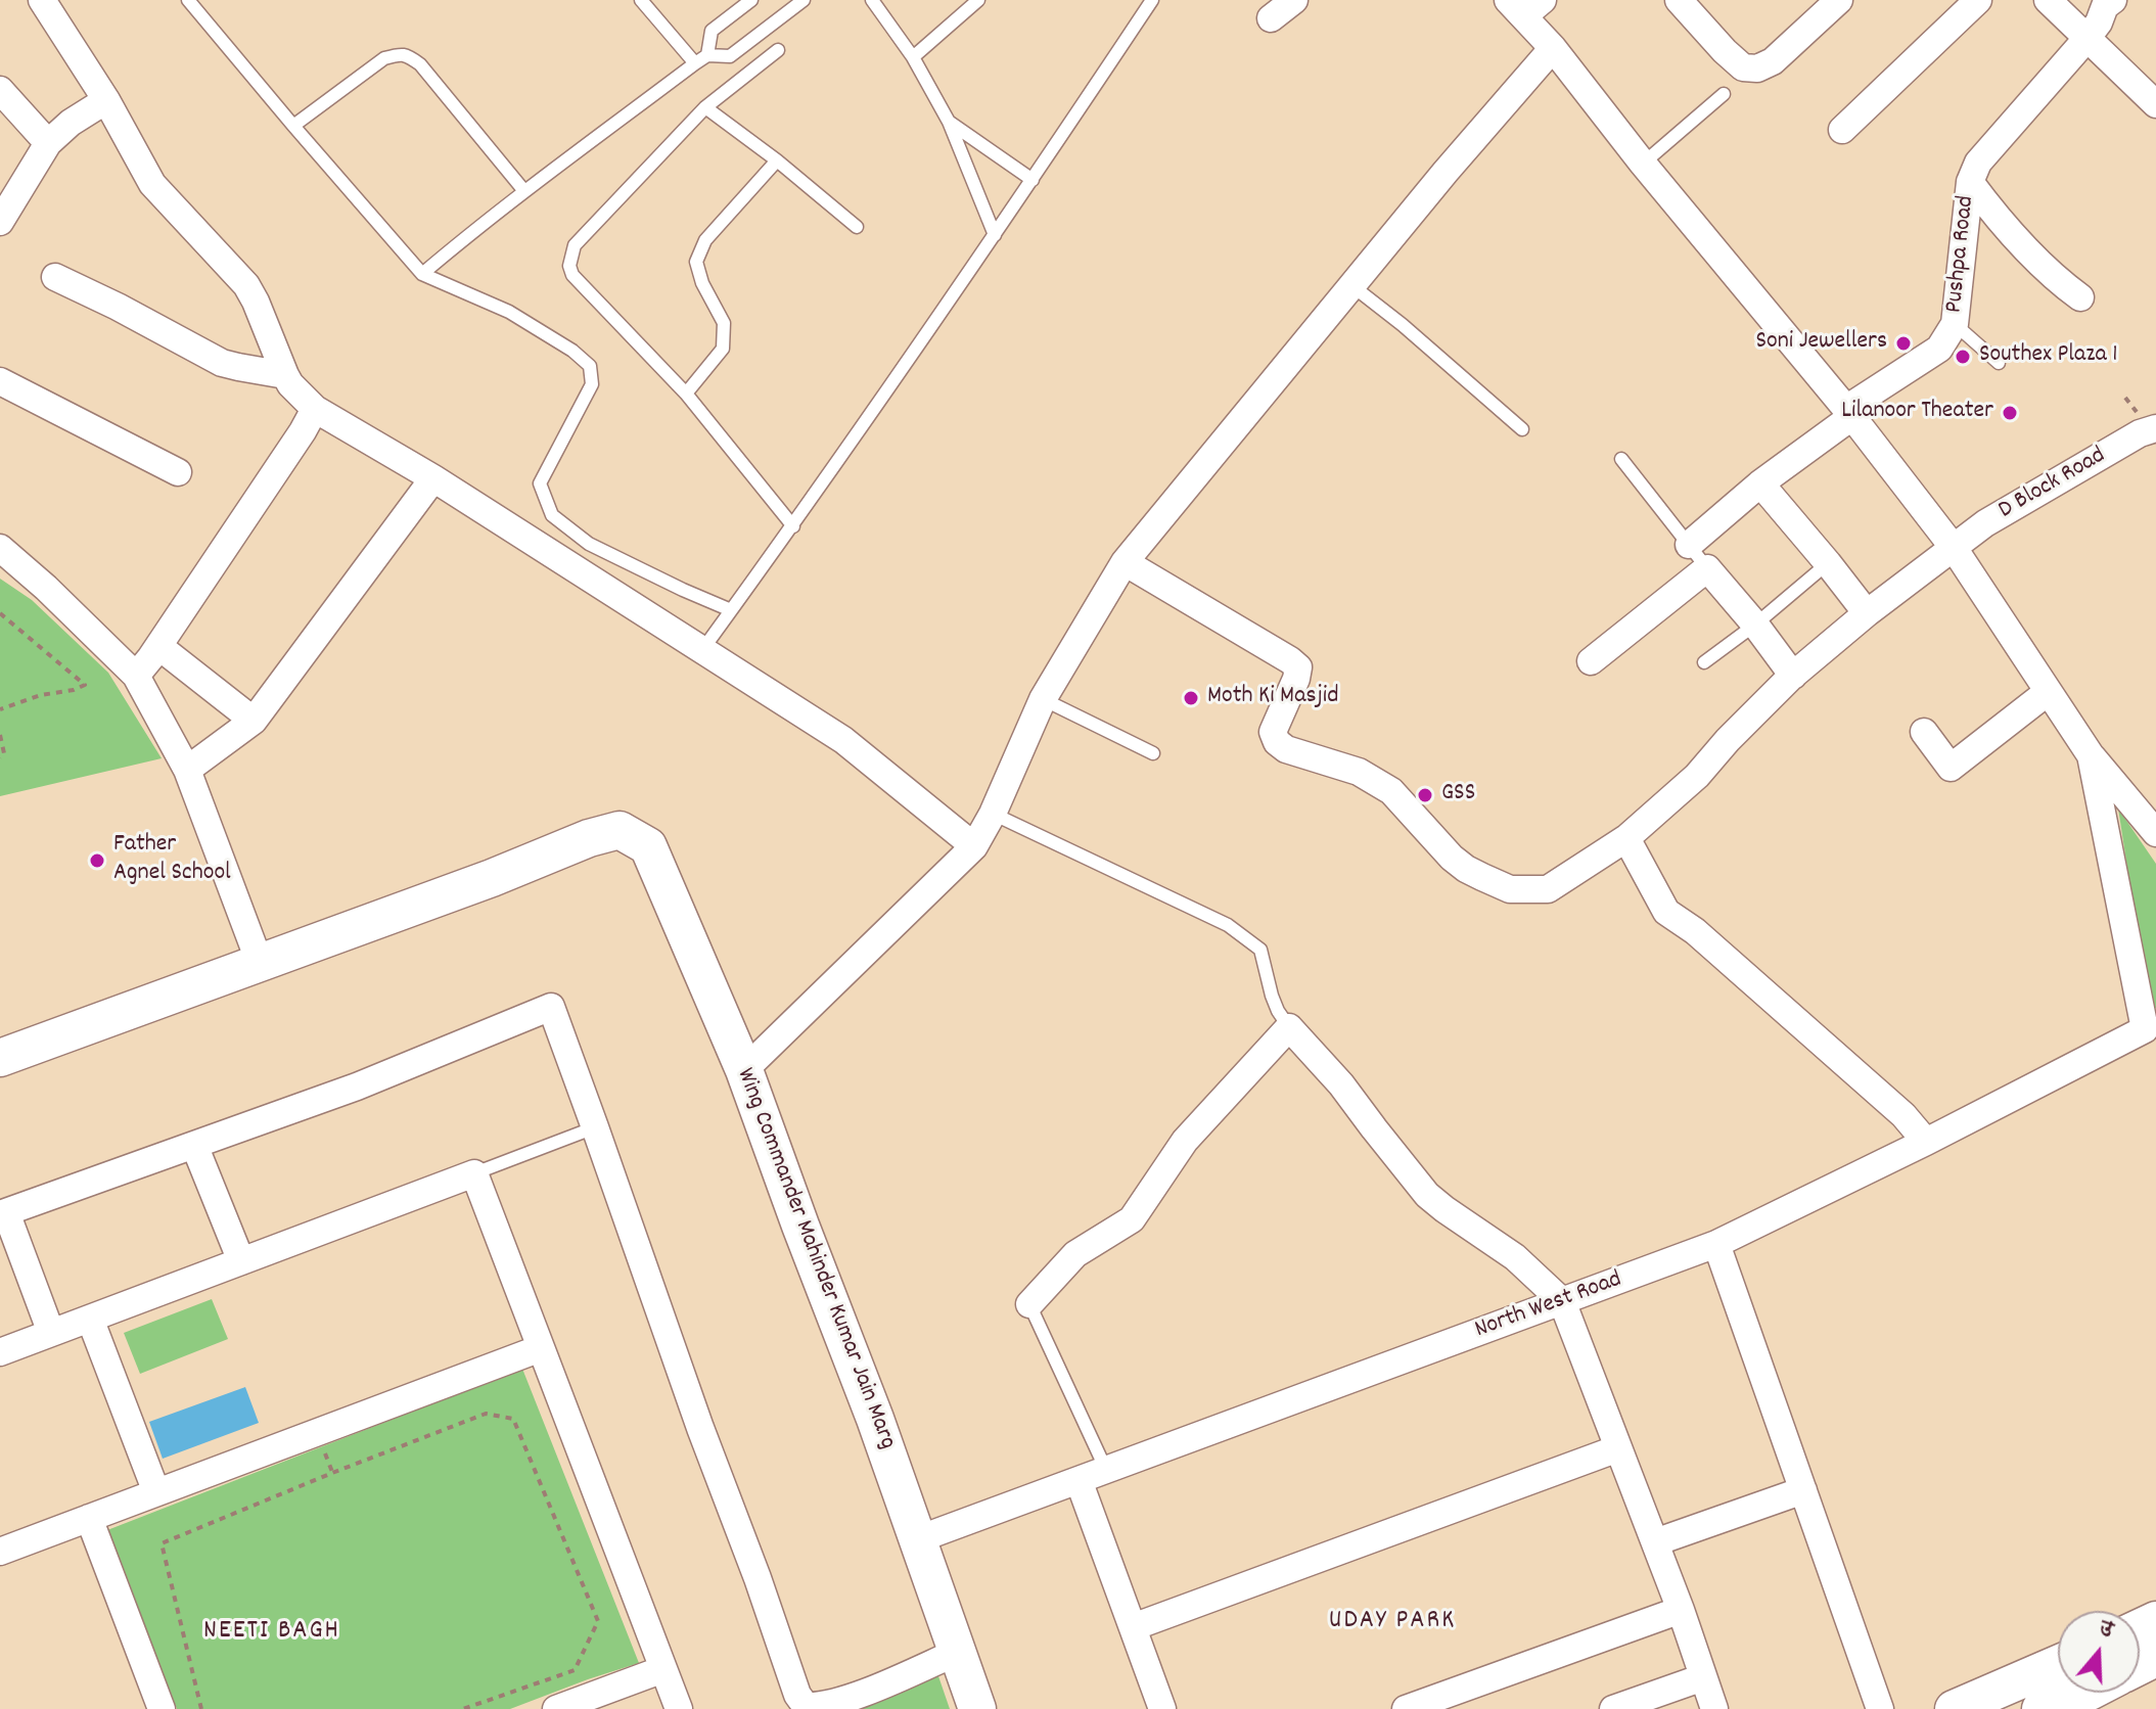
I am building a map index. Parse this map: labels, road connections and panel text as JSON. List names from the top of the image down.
{
  "streets": {
    "street": [
      "Pushpa Road",
      "D Block Road",
      "Wing Commander Mahinder Kumar Jain Marg",
      "North West Road"
    ]
  },
  "crossings": [
    ["Wing Commander Mahinder Kumar Jain Marg", "North West Road"]
  ],
  "districts": ["UDAY PARK", "NEETI BAGH"],
  "places": [
    "Soni Jewellers",
    "Southex Plaza 1",
    "Lilanoor Theater",
    "Moth Ki Masjid",
    "GSS",
    "Father Agnel School"
  ],
  "north": "top"
}
